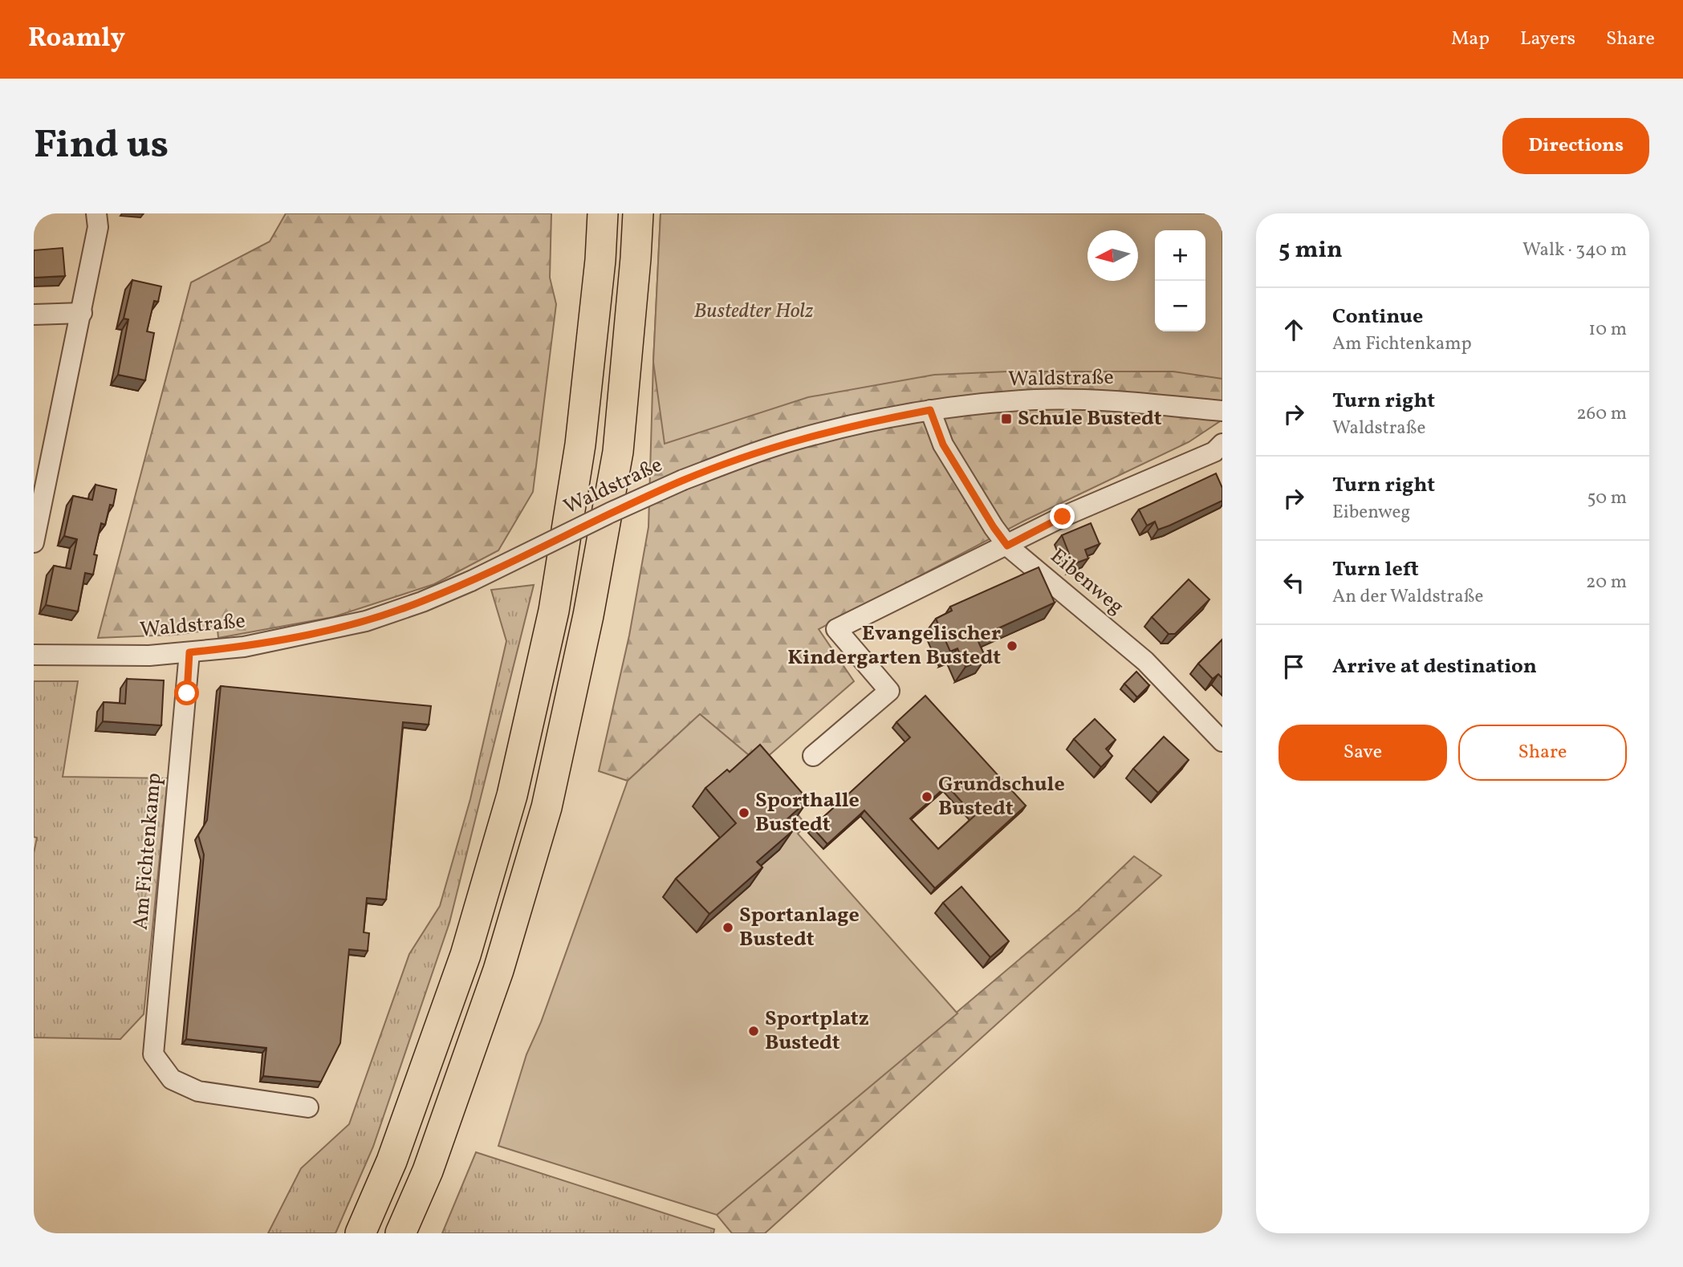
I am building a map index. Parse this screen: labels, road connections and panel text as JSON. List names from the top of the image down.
{
  "streets": {
    "street": ["Waldstraße", "Eibenweg", "Am Fichtenkamp"]
  },
  "crossings": [
    ["Waldstraße", "Eibenweg"],
    ["Waldstraße", "Am Fichtenkamp"]
  ],
  "parks": ["Bustedter Holz"],
  "places": {
    "transit": ["Schule Bustedt"],
    "other": [
      "Evangelischer Kindergarten Bustedt",
      "Grundschule Bustedt",
      "Sporthalle Bustedt",
      "Sportanlage Bustedt",
      "Sportplatz Bustedt"
    ]
  },
  "north": "left",
  "page": {
    "header": "Roamly",
    "nav": ["Map", "Layers", "Share"],
    "buttons": [
      "Directions",
      ["Save", "Share"]
    ],
    "title": "Find us",
    "heading": ["5 min", "Walk · 340 m"],
    "map_buttons": ["+", "−"],
    "list": [
      ["Continue", "Am Fichtenkamp", "10 m"],
      ["Turn right", "Waldstraße", "260 m"],
      ["Turn right", "Eibenweg", "50 m"],
      ["Turn left", "An der Waldstraße", "20 m"],
      "Arrive at destination"
    ]
  }
}
